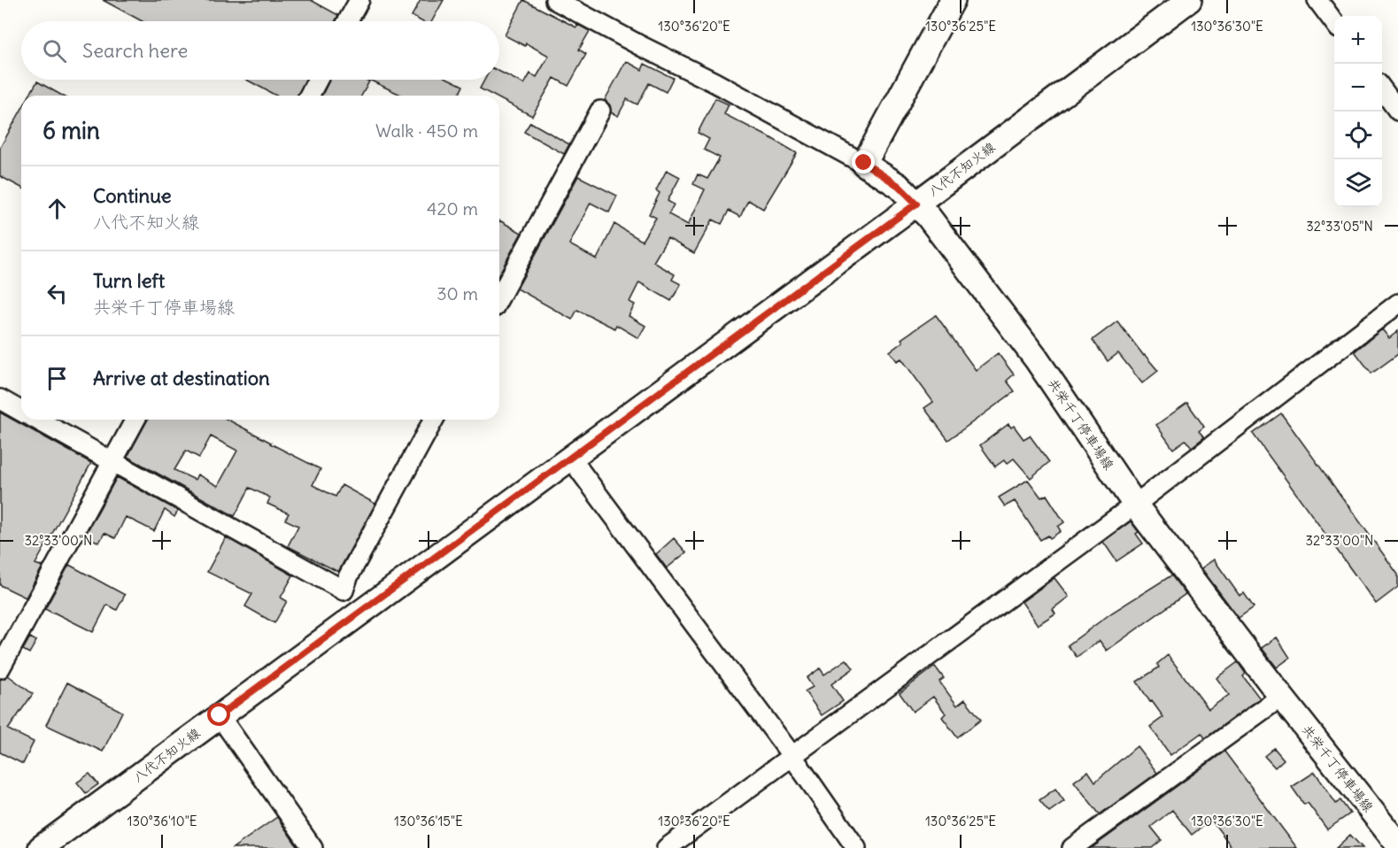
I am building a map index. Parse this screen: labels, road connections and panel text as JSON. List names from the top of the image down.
{
  "streets": {
    "main road": ["八代不知火線", "共栄千丁停車場線"]
  },
  "crossings": [
    ["八代不知火線", "共栄千丁停車場線"]
  ],
  "page": {
    "map_buttons": ["+", "−"],
    "search": "Search here",
    "heading": ["6 min", "Walk · 450 m"],
    "list": [
      ["Continue", "八代不知火線", "420 m"],
      ["Turn left", "共栄千丁停車場線", "30 m"],
      "Arrive at destination"
    ]
  },
  "coordinates": [
    "130°36'20\"E",
    "130°36'25\"E",
    "130°36'30\"E",
    "32°33'05\"N",
    "32°33'00\"N",
    "130°36'10\"E",
    "130°36'15\"E"
  ]
}
